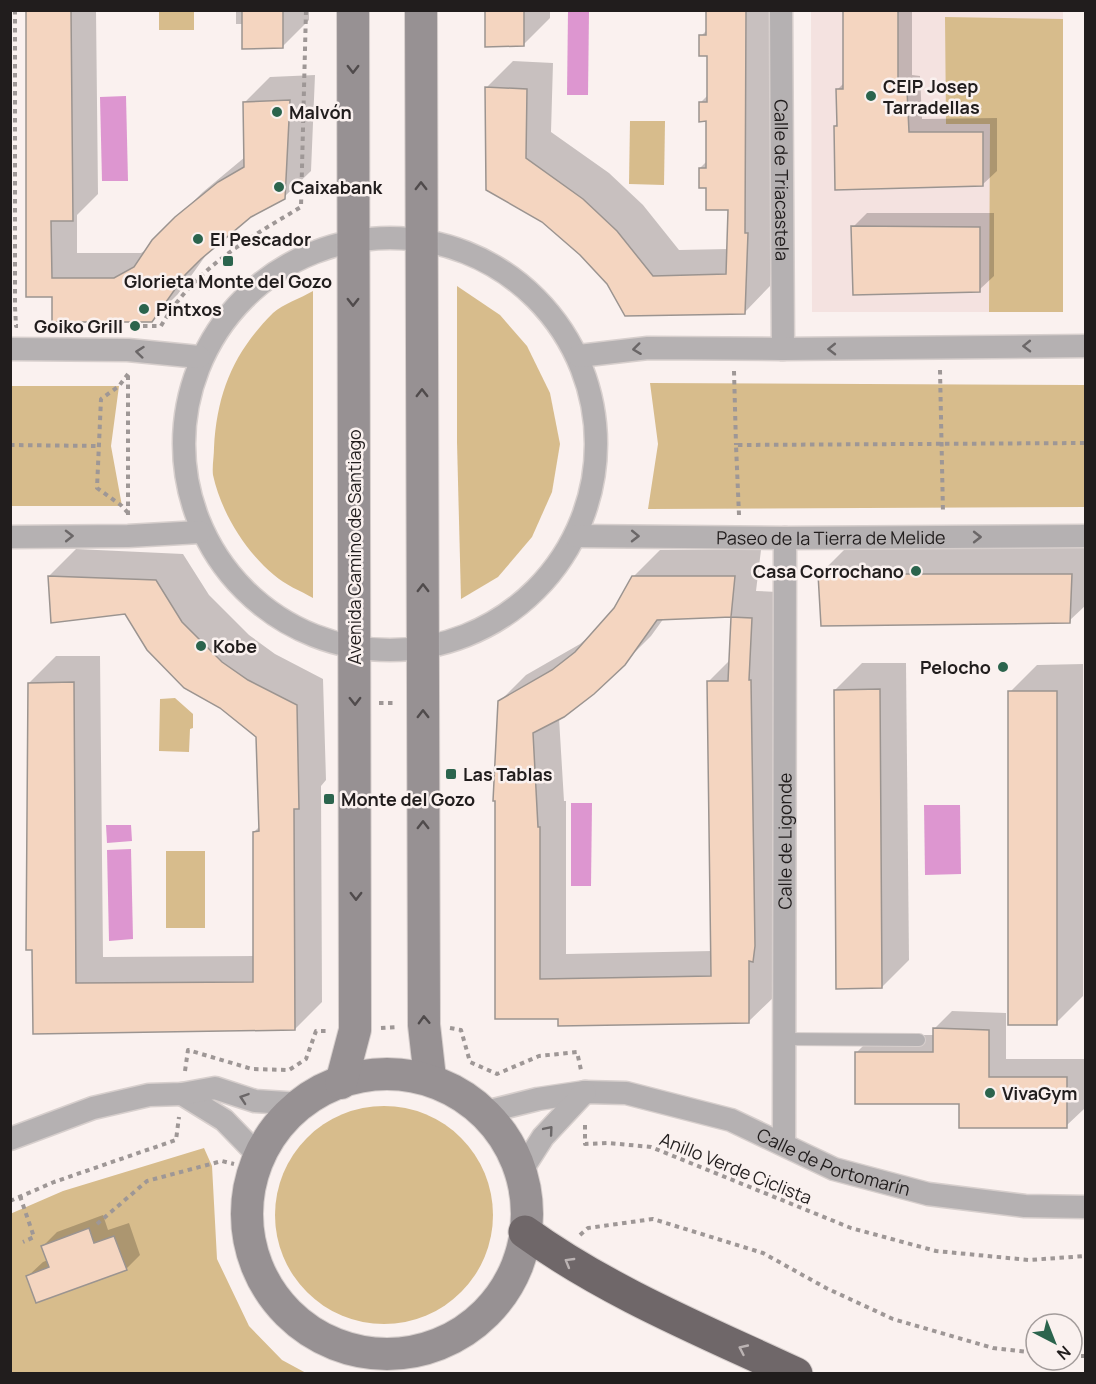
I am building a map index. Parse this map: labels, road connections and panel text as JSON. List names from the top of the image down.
{
  "streets": {
    "street": [
      "Calle de Triacastela",
      "Paseo de la Tierra de Melide",
      "Avenida Camino de Santiago",
      "Calle de Ligonde",
      "Calle de Portomarín"
    ],
    "path": ["Anillo Verde Ciclista"]
  },
  "crossings": [
    ["Paseo de la Tierra de Melide", "Calle de Ligonde"],
    ["Avenida Camino de Santiago", "Anillo Verde Ciclista"],
    ["Calle de Ligonde", "Calle de Portomarín"],
    ["Calle de Portomarín", "Anillo Verde Ciclista"]
  ],
  "places": {
    "other": [
      "CEIP Josep Tarradellas",
      "Malvón",
      "Caixabank",
      "El Pescador",
      "Pintxos",
      "Goiko Grill",
      "Casa Corrochano",
      "Kobe",
      "Pelocho",
      "VivaGym"
    ],
    "transit": ["Glorieta Monte del Gozo", "Las Tablas", "Monte del Gozo"]
  },
  "north": "bottom right"
}
